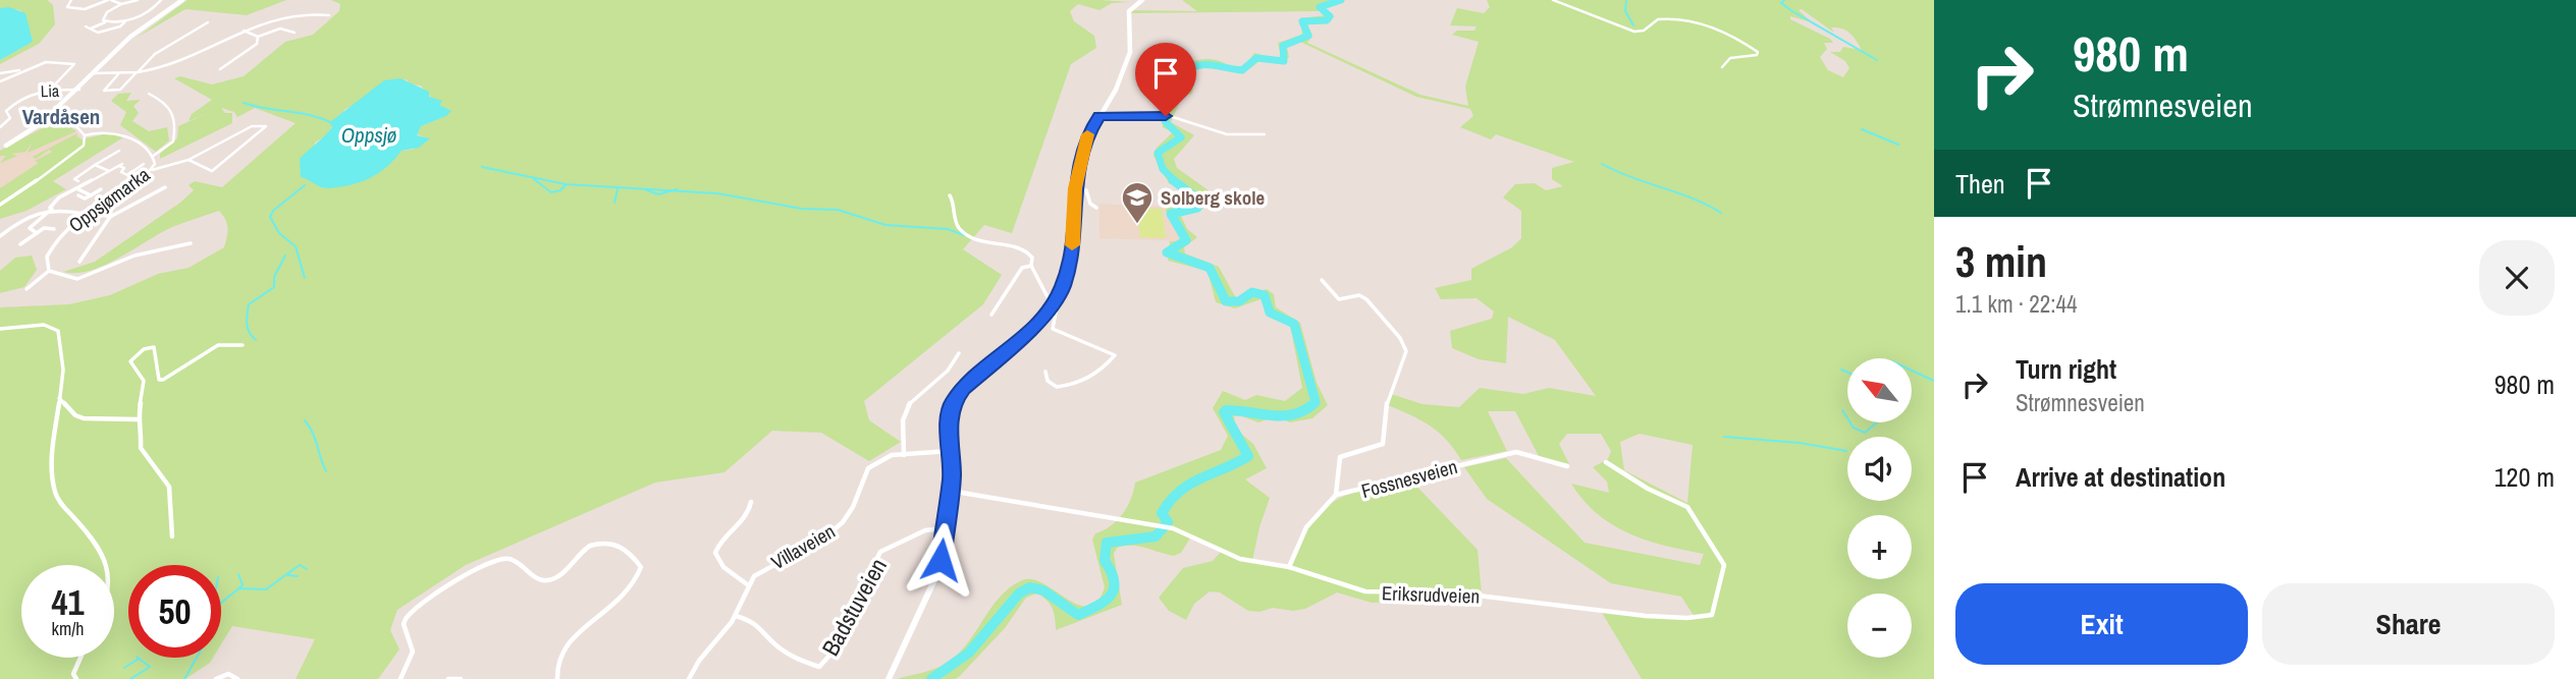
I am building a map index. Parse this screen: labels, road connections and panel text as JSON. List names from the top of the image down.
{
  "streets": {
    "street": [
      "Lia",
      "Oppsjømarka",
      "Fossnesveien",
      "Villaveien",
      "Eriksrudveien",
      "Badstuveien"
    ]
  },
  "crossings": [
    ["Fossnesveien", "Eriksrudveien"]
  ],
  "districts": ["Vardåsen"],
  "water": ["Oppsjø"],
  "places": {
    "school or university": ["Solberg skole"]
  },
  "north": "top left",
  "page": {
    "turn": ["980 m", "Strømnesveien"],
    "then": "Then",
    "heading": ["3 min", "1.1 km · 22:44"],
    "list": [
      {
        "name": "Turn right",
        "note": "Strømnesveien",
        "value": "980 m"
      },
      {
        "name": "Arrive at destination",
        "value": "120 m"
      }
    ],
    "map_buttons": ["+", "−"],
    "speed": "41 km/h",
    "limit": "50",
    "buttons": ["Exit", "Share"]
  }
}
